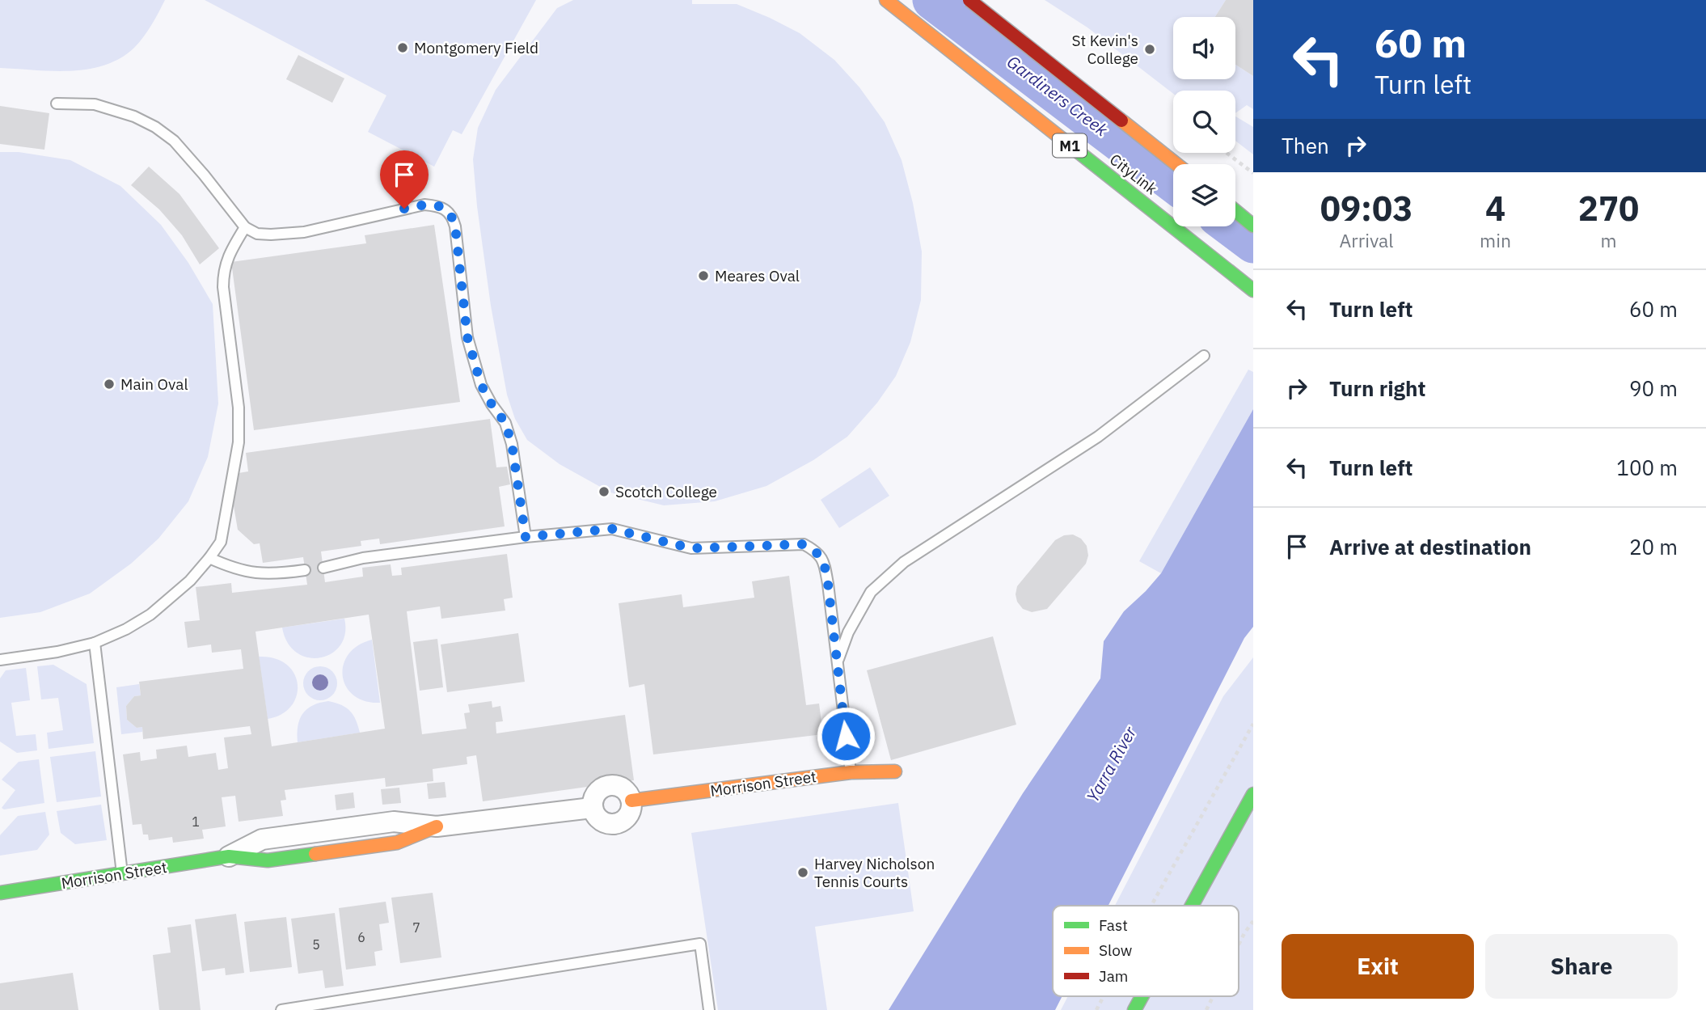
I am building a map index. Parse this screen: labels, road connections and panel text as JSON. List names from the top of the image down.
{
  "streets": {
    "main road": ["M1", "CityLink", "Morrison Street"]
  },
  "water": ["Gardiners Creek", "Yarra River"],
  "places": [
    "Montgomery Field",
    "St Kevin's College",
    "Meares Oval",
    "Main Oval",
    "Scotch College",
    "Harvey Nicholson Tennis Courts"
  ],
  "house_numbers": [
    "1",
    "7",
    "6",
    "5"
  ],
  "legend": ["Fast", "Slow", "Jam"],
  "page": {
    "turn": ["60 m", "Turn left"],
    "then": "Then",
    "eta": [
      "09:03",
      "Arrival",
      "4",
      "min",
      "270",
      "m"
    ],
    "list": [
      {
        "name": "Turn left",
        "value": "60 m"
      },
      {
        "name": "Turn right",
        "value": "90 m"
      },
      {
        "name": "Turn left",
        "value": "100 m"
      },
      {
        "name": "Arrive at destination",
        "value": "20 m"
      }
    ],
    "buttons": ["Exit", "Share"]
  }
}
